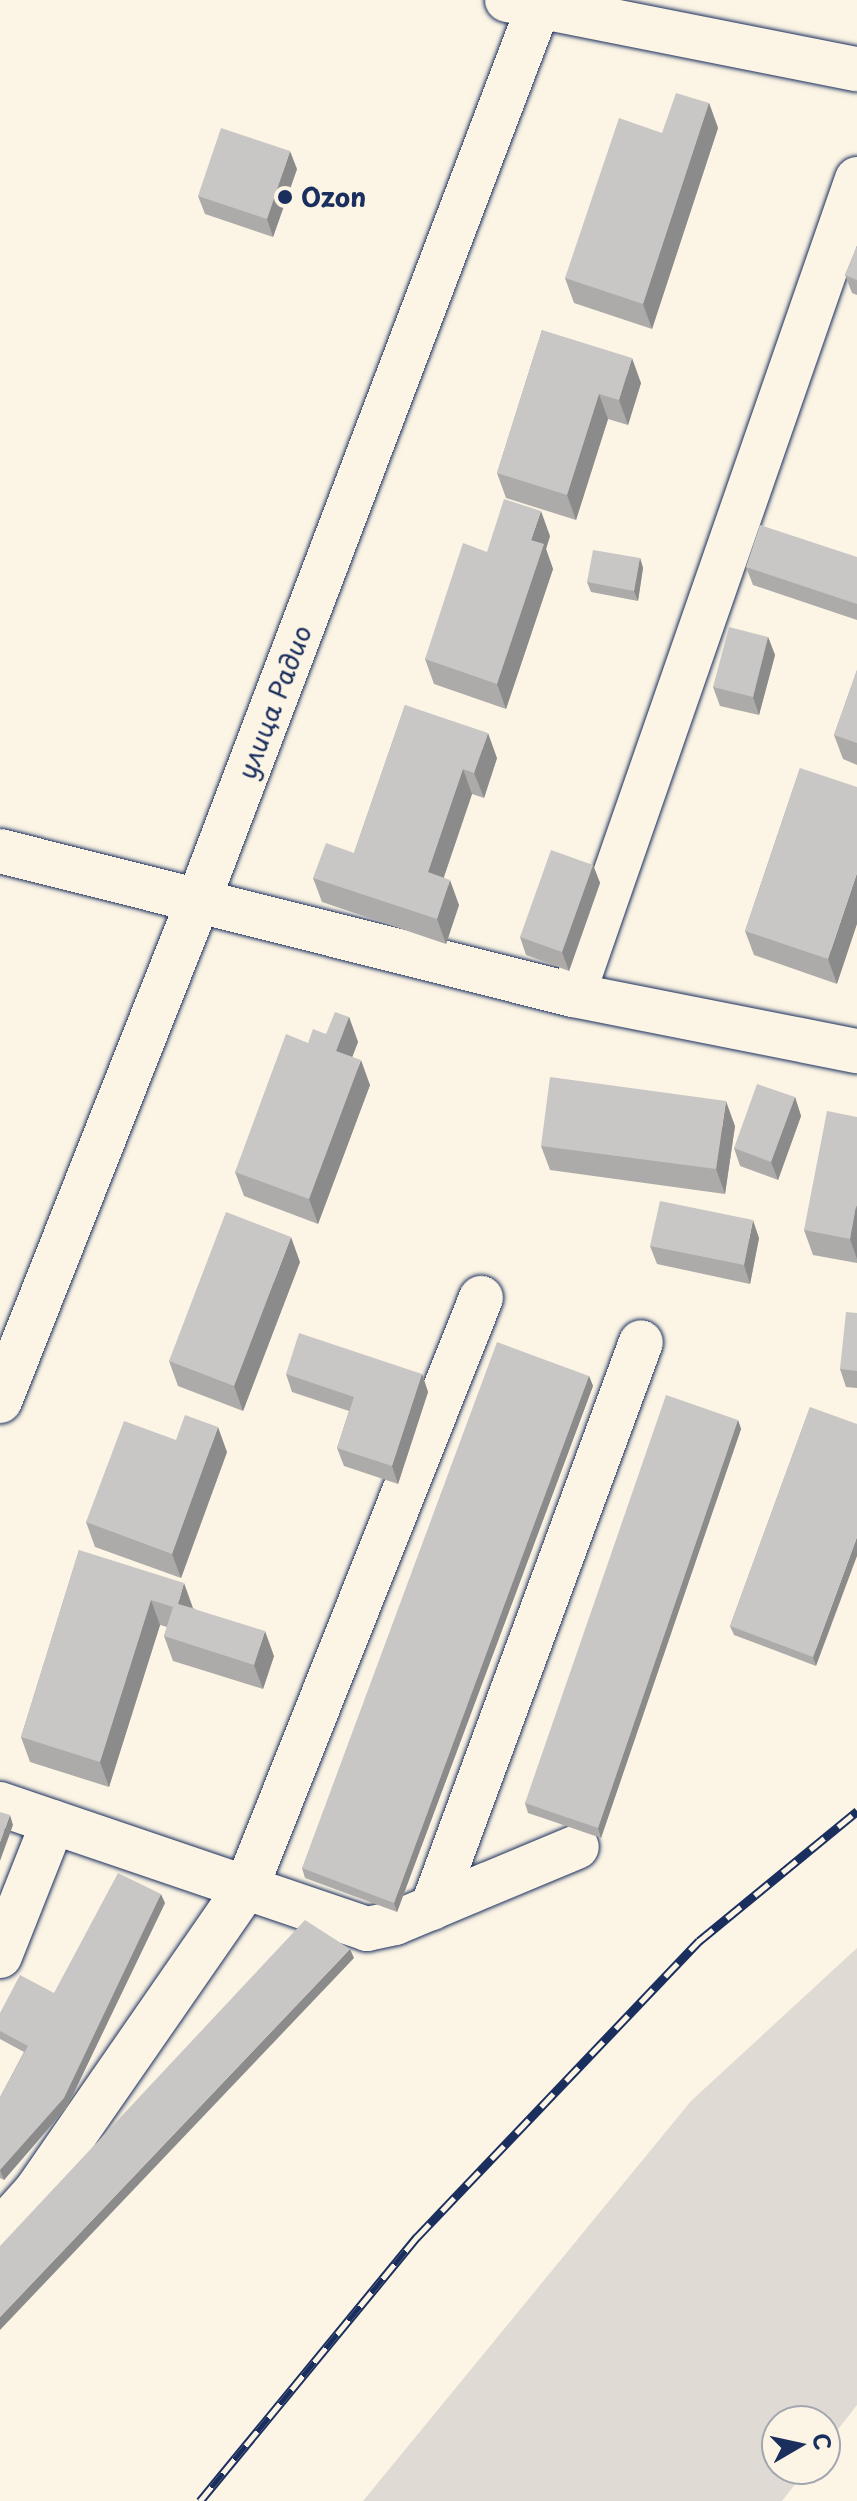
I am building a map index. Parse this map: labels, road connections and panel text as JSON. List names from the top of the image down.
{
  "streets": {
    "main road": ["улица Радио"]
  },
  "places": ["Ozon"],
  "north": "right"
}
